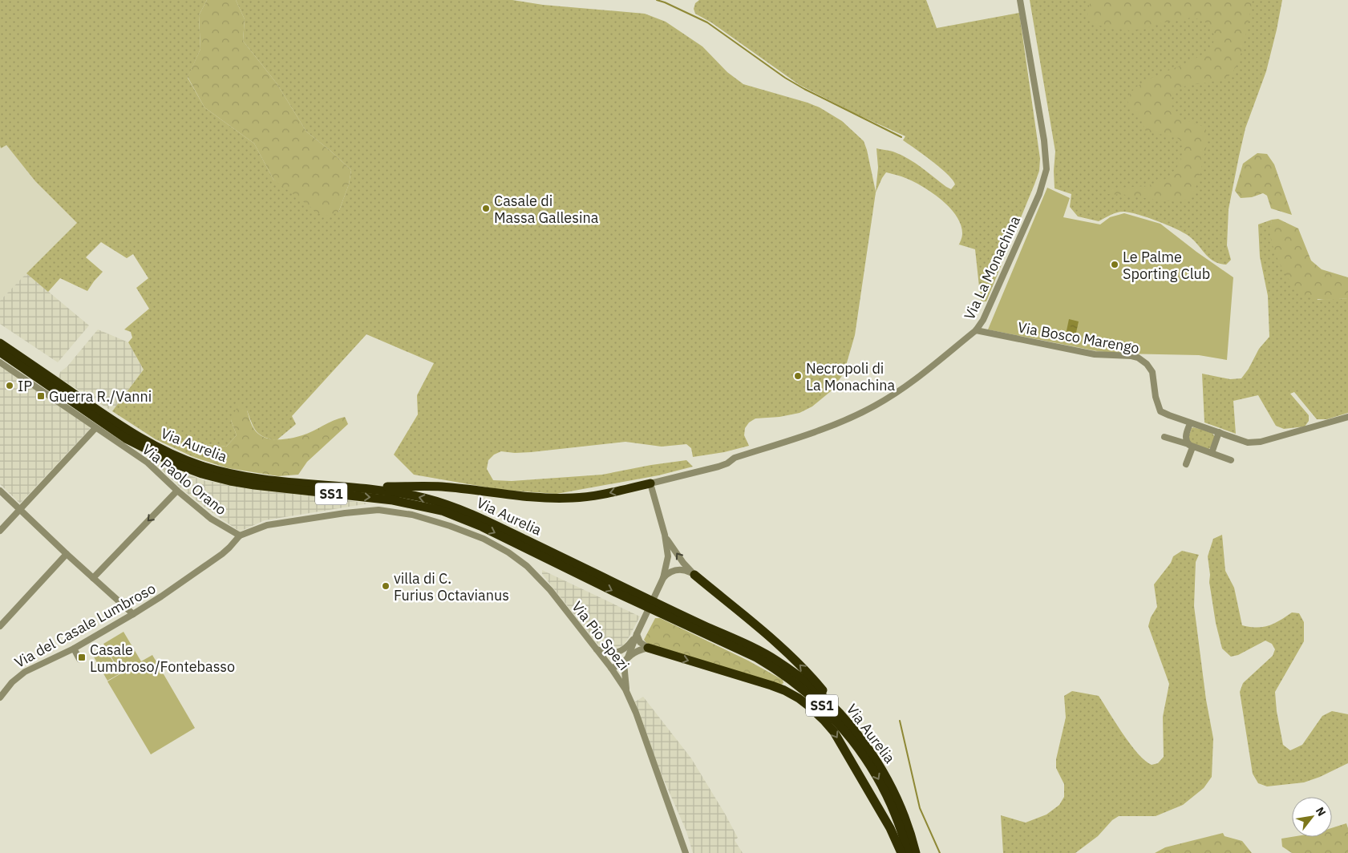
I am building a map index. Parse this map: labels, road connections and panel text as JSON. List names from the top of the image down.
{
  "streets": {
    "highway": ["Via Aurelia", "SS1"],
    "street": [
      "Via La Monachina",
      "Via Bosco Marengo",
      "Via Paolo Orano",
      "Via del Casale Lumbroso",
      "Via Pio Spezi"
    ]
  },
  "crossings": [
    ["Via La Monachina", "Via Bosco Marengo"],
    ["Via Paolo Orano", "Via del Casale Lumbroso"],
    ["Via Paolo Orano", "Via Pio Spezi"],
    ["Via del Casale Lumbroso", "Via Pio Spezi"]
  ],
  "places": {
    "other": [
      "Casale di Massa Gallesina",
      "Le Palme Sporting Club",
      "Necropoli di La Monachina",
      "IP",
      "villa di C. Furius Octavianus"
    ],
    "transit": ["Guerra R./Vanni", "Casale Lumbroso/Fontebasso"]
  },
  "north": "top right"
}
